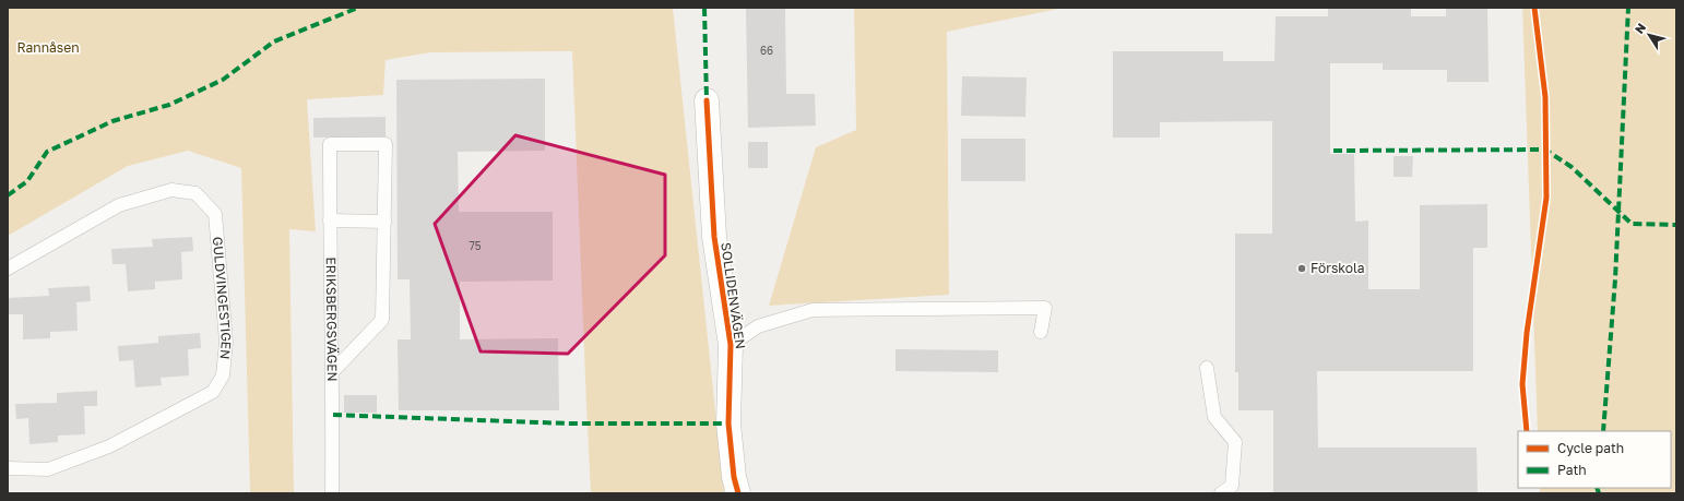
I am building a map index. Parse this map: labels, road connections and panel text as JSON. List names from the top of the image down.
{
  "streets": {
    "street": ["SOLLIDENVÄGEN"],
    "lane": ["GULDVINGESTIGEN", "ERIKSBERGSVÄGEN"]
  },
  "parks": ["Rannåsen"],
  "places": ["Förskola"],
  "house_numbers": ["66", "75"],
  "legend": ["Cycle path", "Path"],
  "north": "top left"
}
